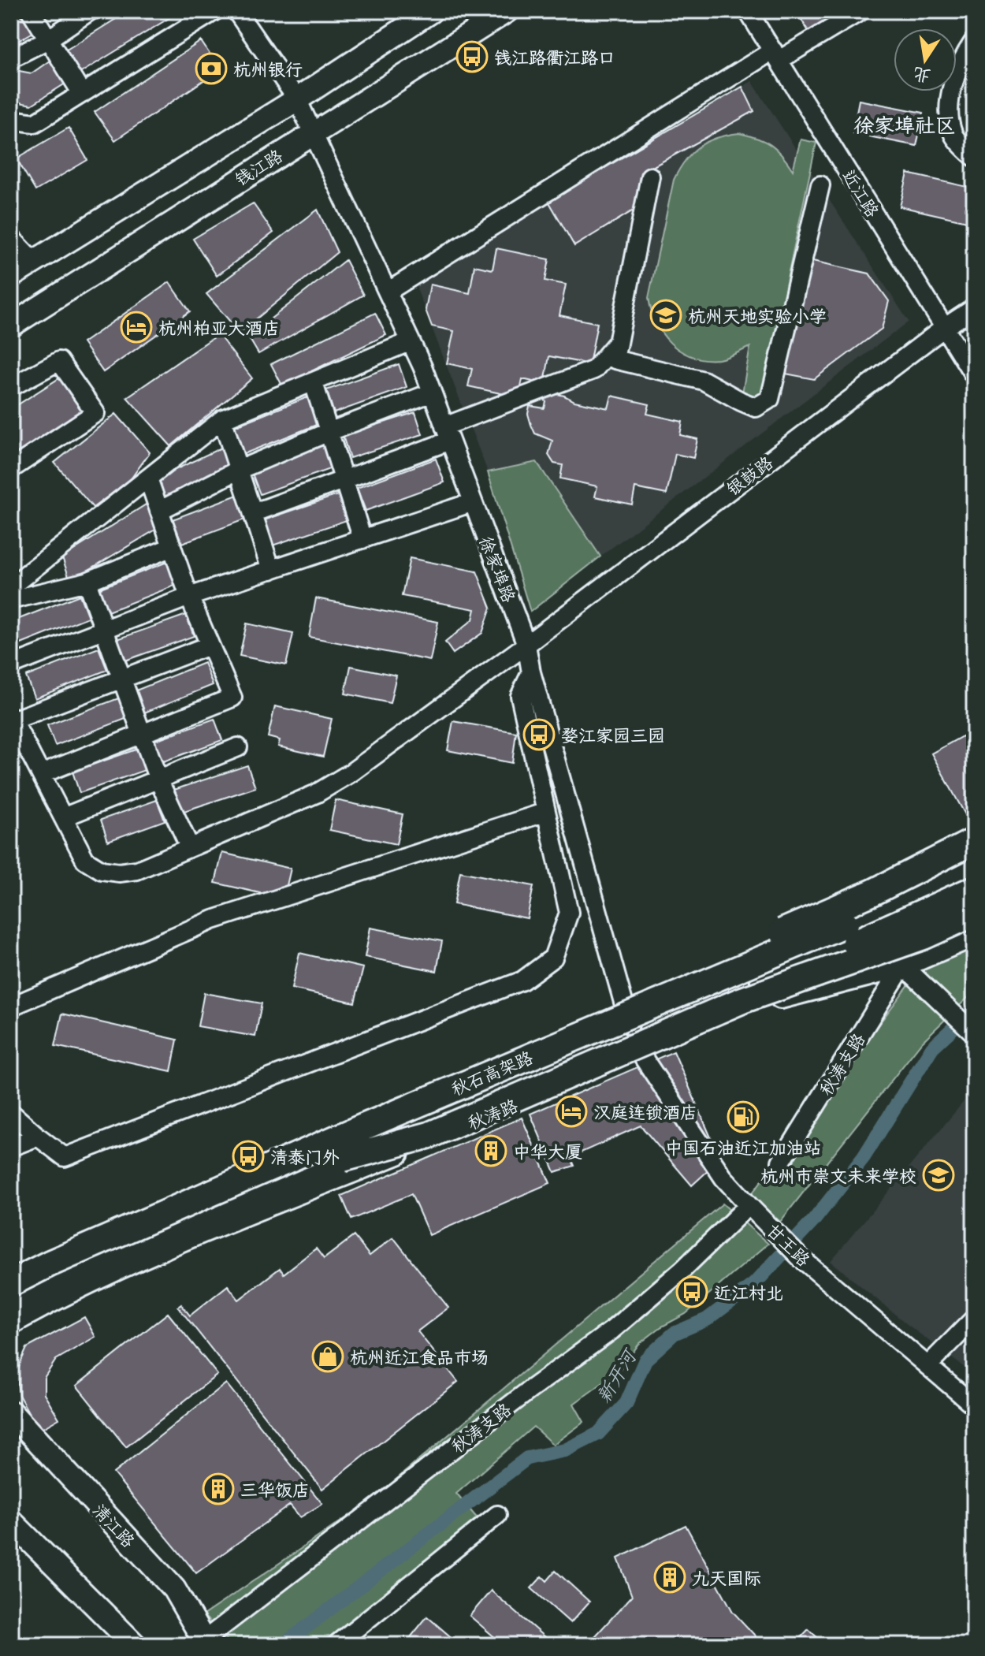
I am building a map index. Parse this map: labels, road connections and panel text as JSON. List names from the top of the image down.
{
  "streets": {
    "highway": ["秋石高架路"],
    "main road": ["钱江路", "秋涛路", "清江路"],
    "street": [
      "近江路",
      "银鼓路",
      "徐家埠路",
      "秋涛支路",
      "甘王路"
    ]
  },
  "crossings": [
    ["钱江路", "徐家埠路"],
    ["近江路", "银鼓路"],
    ["银鼓路", "徐家埠路"],
    ["徐家埠路", "秋涛路"],
    ["秋涛支路", "甘王路"],
    ["秋涛支路", "清江路"],
    ["秋石高架路", "秋涛路"],
    ["秋涛路", "甘王路"]
  ],
  "districts": ["徐家埠社区"],
  "water": ["新开河"],
  "places": {
    "bus stop": [
      "钱江路衢江路口",
      "婺江家园三园",
      "清泰门外",
      "近江村北"
    ],
    "bank": ["杭州银行"],
    "school or university": ["杭州天地实验小学", "杭州市崇文未来学校"],
    "hotel": ["杭州柏亚大酒店", "汉庭连锁酒店"],
    "fuel station": ["中国石油近江加油站"],
    "building": ["中华大厦", "三华饭店", "九天国际"],
    "shop": ["杭州近江食品市场"]
  },
  "north": "bottom"
}
